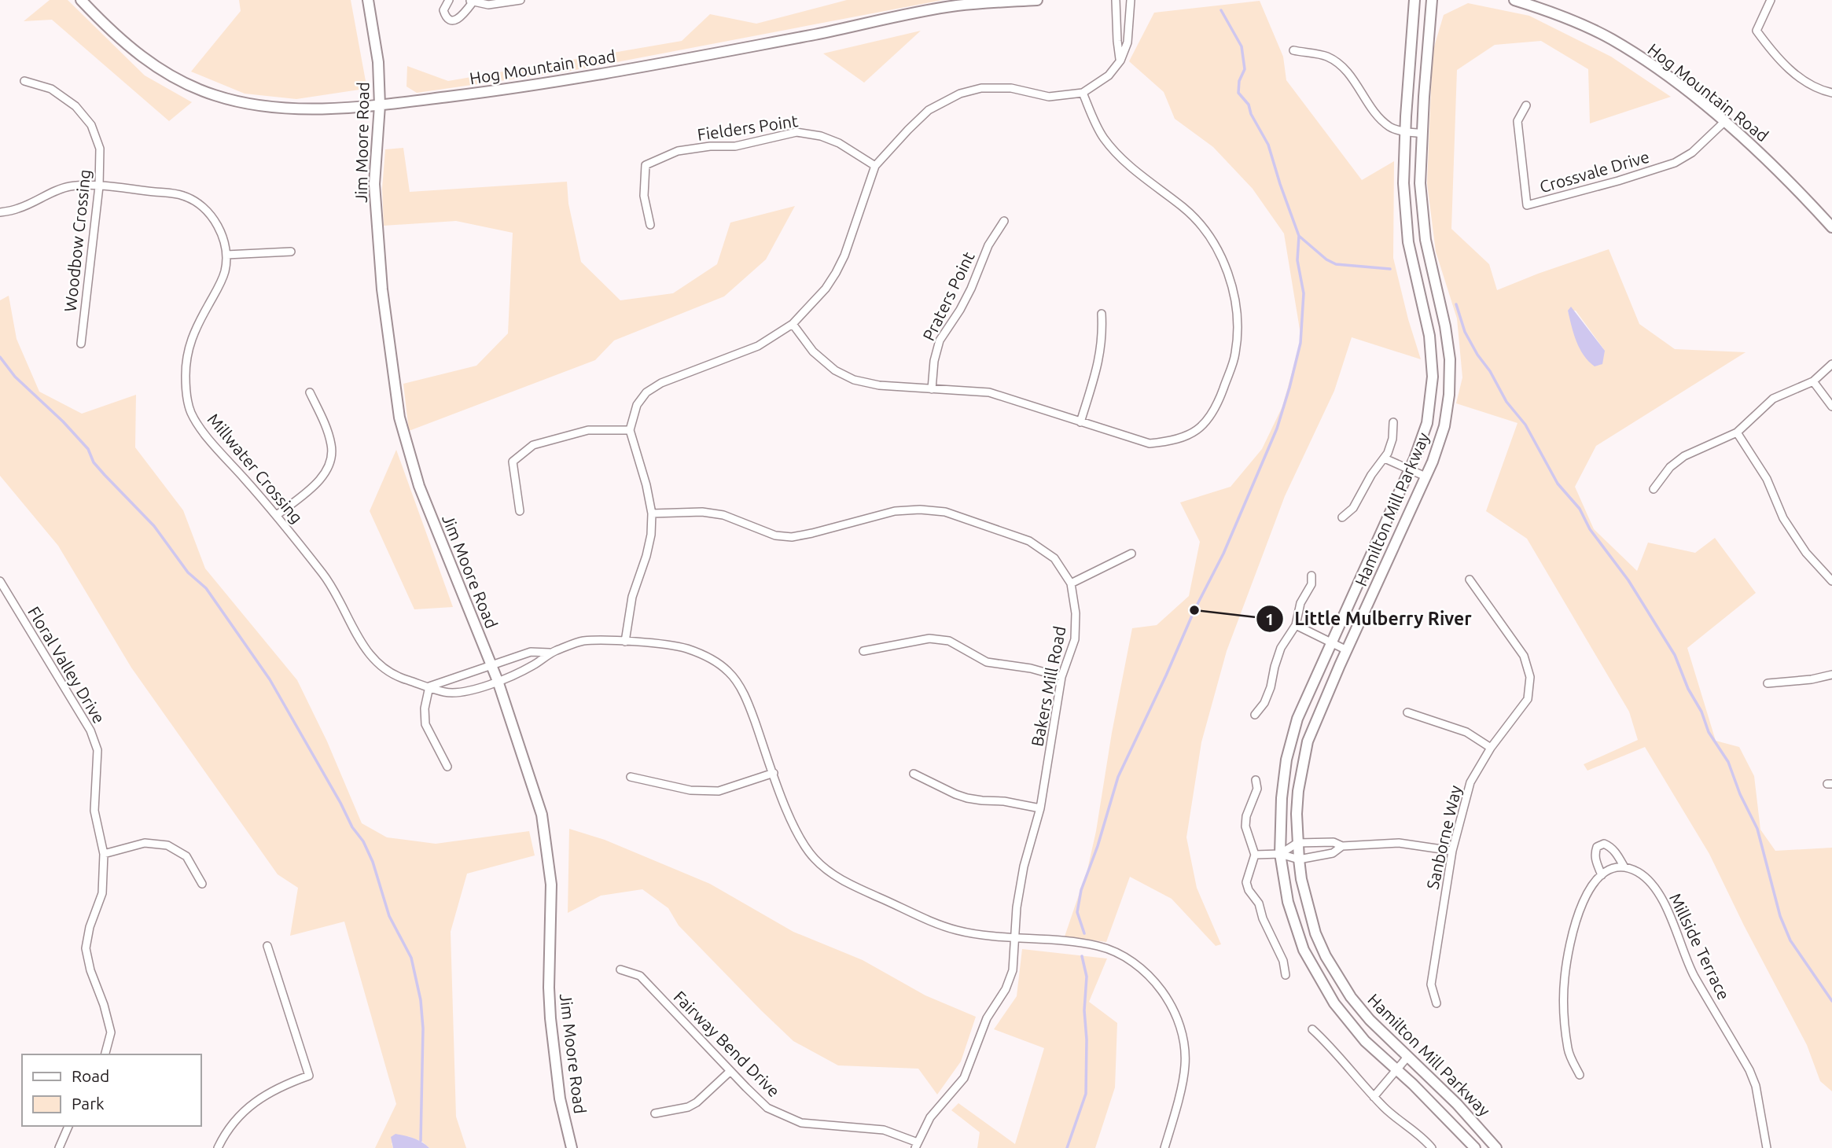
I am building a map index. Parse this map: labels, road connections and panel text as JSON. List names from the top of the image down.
{
  "streets": {
    "street": [
      "Hog Mountain Road",
      "Fielders Point",
      "Jim Moore Road",
      "Crossvale Drive",
      "Woodbow Crossing",
      "Praters Point",
      "Millwater Crossing",
      "Hamilton Mill Parkway",
      "Floral Valley Drive",
      "Bakers Mill Road",
      "Sanborne Way",
      "Millside Terrace",
      "Fairway Bend Drive"
    ]
  },
  "crossings": [
    ["Hog Mountain Road", "Jim Moore Road"],
    ["Hog Mountain Road", "Crossvale Drive"],
    ["Jim Moore Road", "Millwater Crossing"],
    ["Woodbow Crossing", "Millwater Crossing"],
    ["Bakers Mill Road", "Fairway Bend Drive"]
  ],
  "places": ["Little Mulberry River"],
  "legend": ["Road", "Park"]
}
